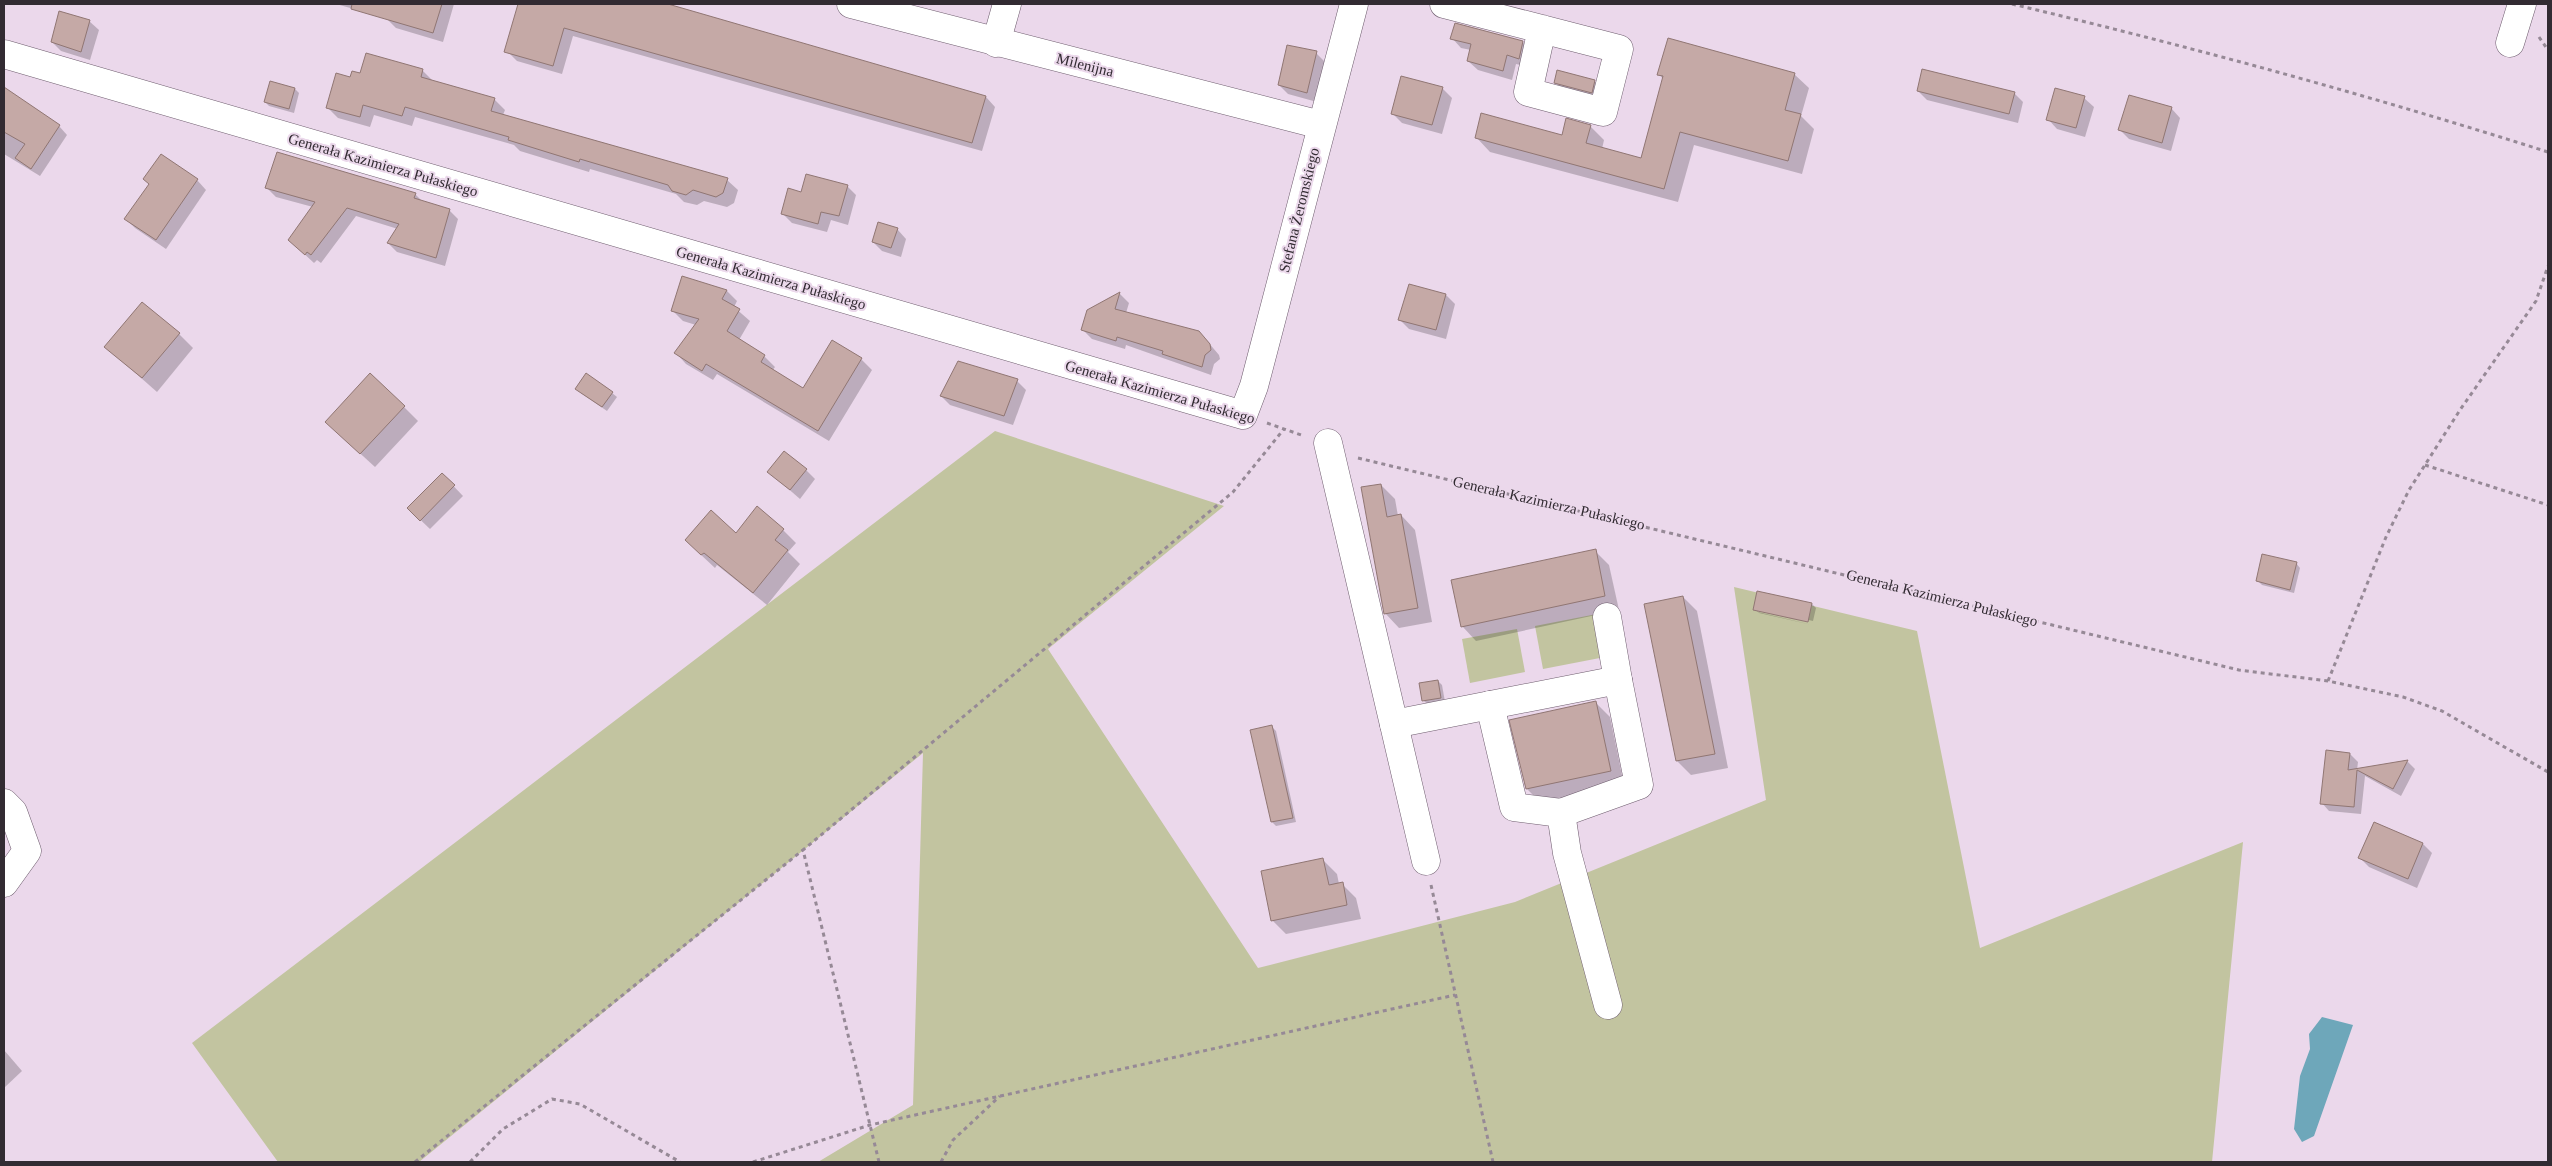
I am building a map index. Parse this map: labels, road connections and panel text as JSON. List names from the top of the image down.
{
  "streets": {
    "street": ["Milenijna", "Generała Kazimierza Pułaskiego", "Stefana Żeromskiego"]
  },
  "crossings": [
    ["Milenijna", "Stefana Żeromskiego"],
    ["Generała Kazimierza Pułaskiego", "Stefana Żeromskiego"]
  ]
}
